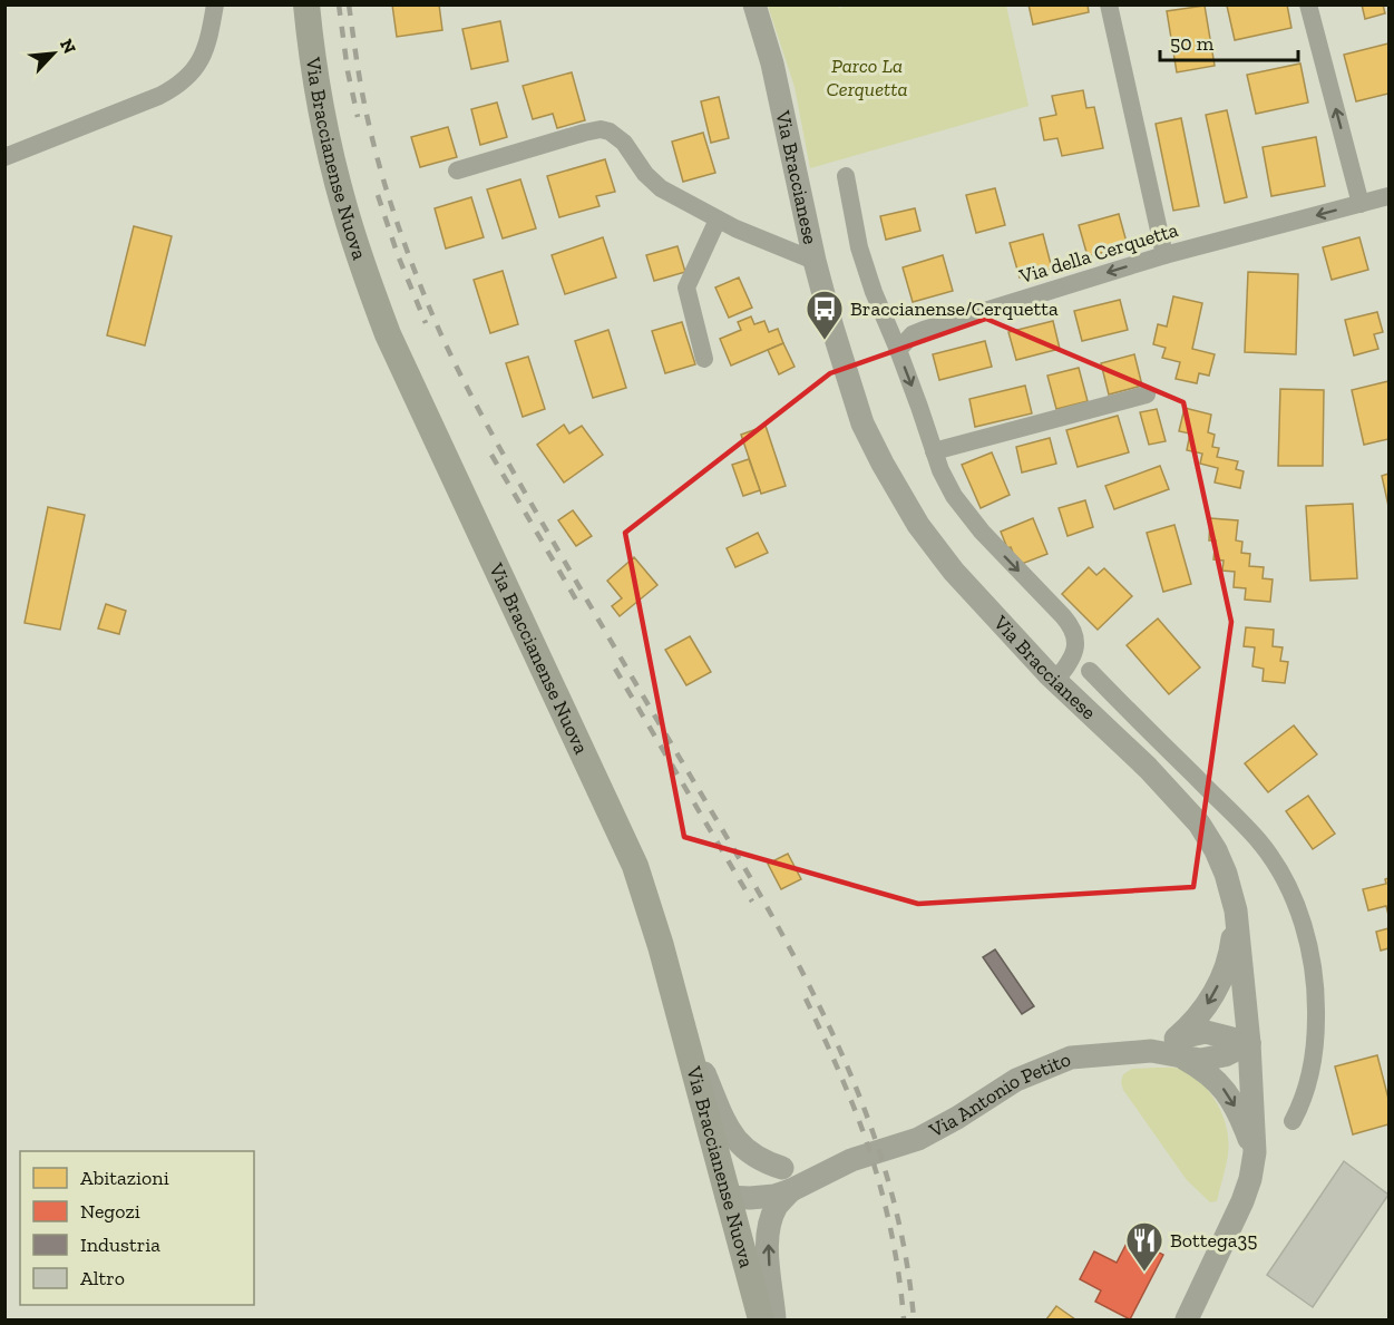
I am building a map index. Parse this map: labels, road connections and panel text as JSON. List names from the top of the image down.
{
  "streets": {
    "main road": ["Via Braccianense Nuova"],
    "street": ["Via Braccianese", "Via della Cerquetta", "Via Antonio Petito"]
  },
  "crossings": [
    ["Via Braccianense Nuova", "Via Antonio Petito"],
    ["Via Braccianese", "Via Antonio Petito"]
  ],
  "parks": ["Parco La Cerquetta"],
  "places": {
    "bus stop": ["Braccianense/Cerquetta"],
    "restaurant": ["Bottega35"]
  },
  "legend": [
    "Abitazioni",
    "Negozi",
    "Industria",
    "Altro"
  ],
  "scale_bar": "50 m",
  "north": "top right"
}
